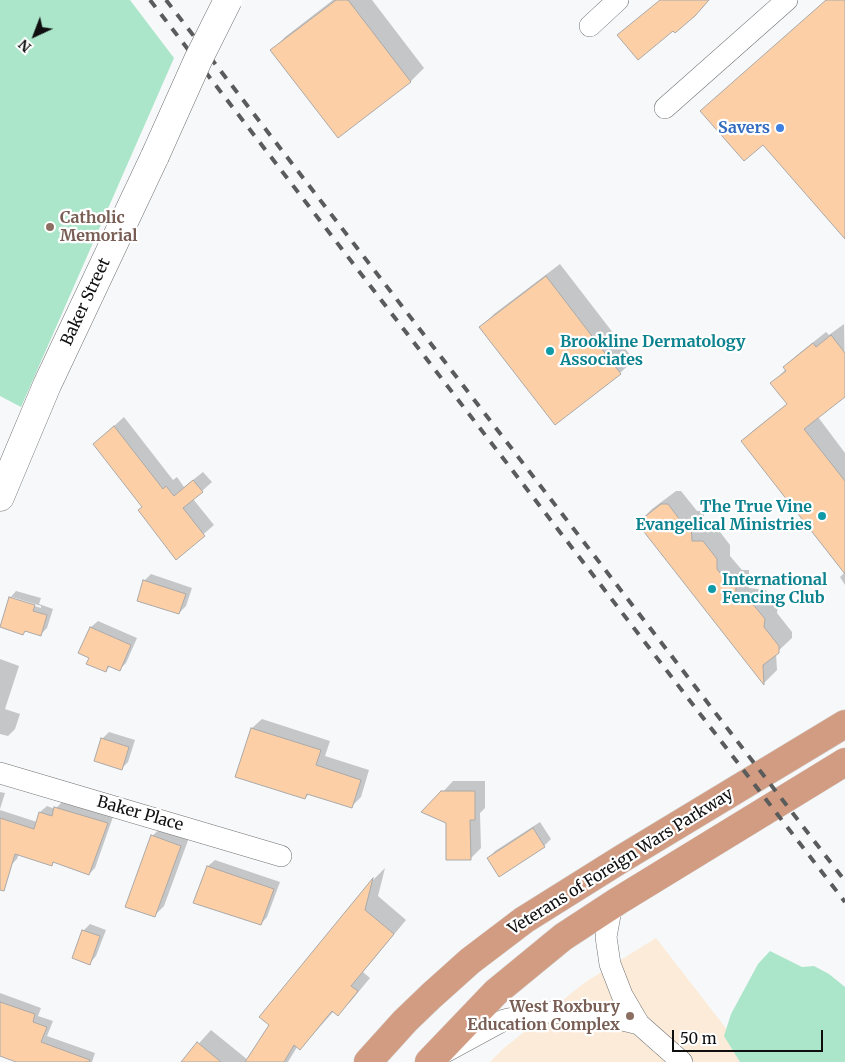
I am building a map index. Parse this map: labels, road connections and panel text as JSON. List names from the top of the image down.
{
  "streets": {
    "highway": ["Veterans of Foreign Wars Parkway"],
    "street": ["Baker Street", "Baker Place"]
  },
  "places": [
    "Savers",
    "Catholic Memorial",
    "Brookline Dermatology Associates",
    "The True Vine Evangelical Ministries",
    "International Fencing Club",
    "West Roxbury Education Complex"
  ],
  "scale_bar": "50 m",
  "north": "bottom left"
}
